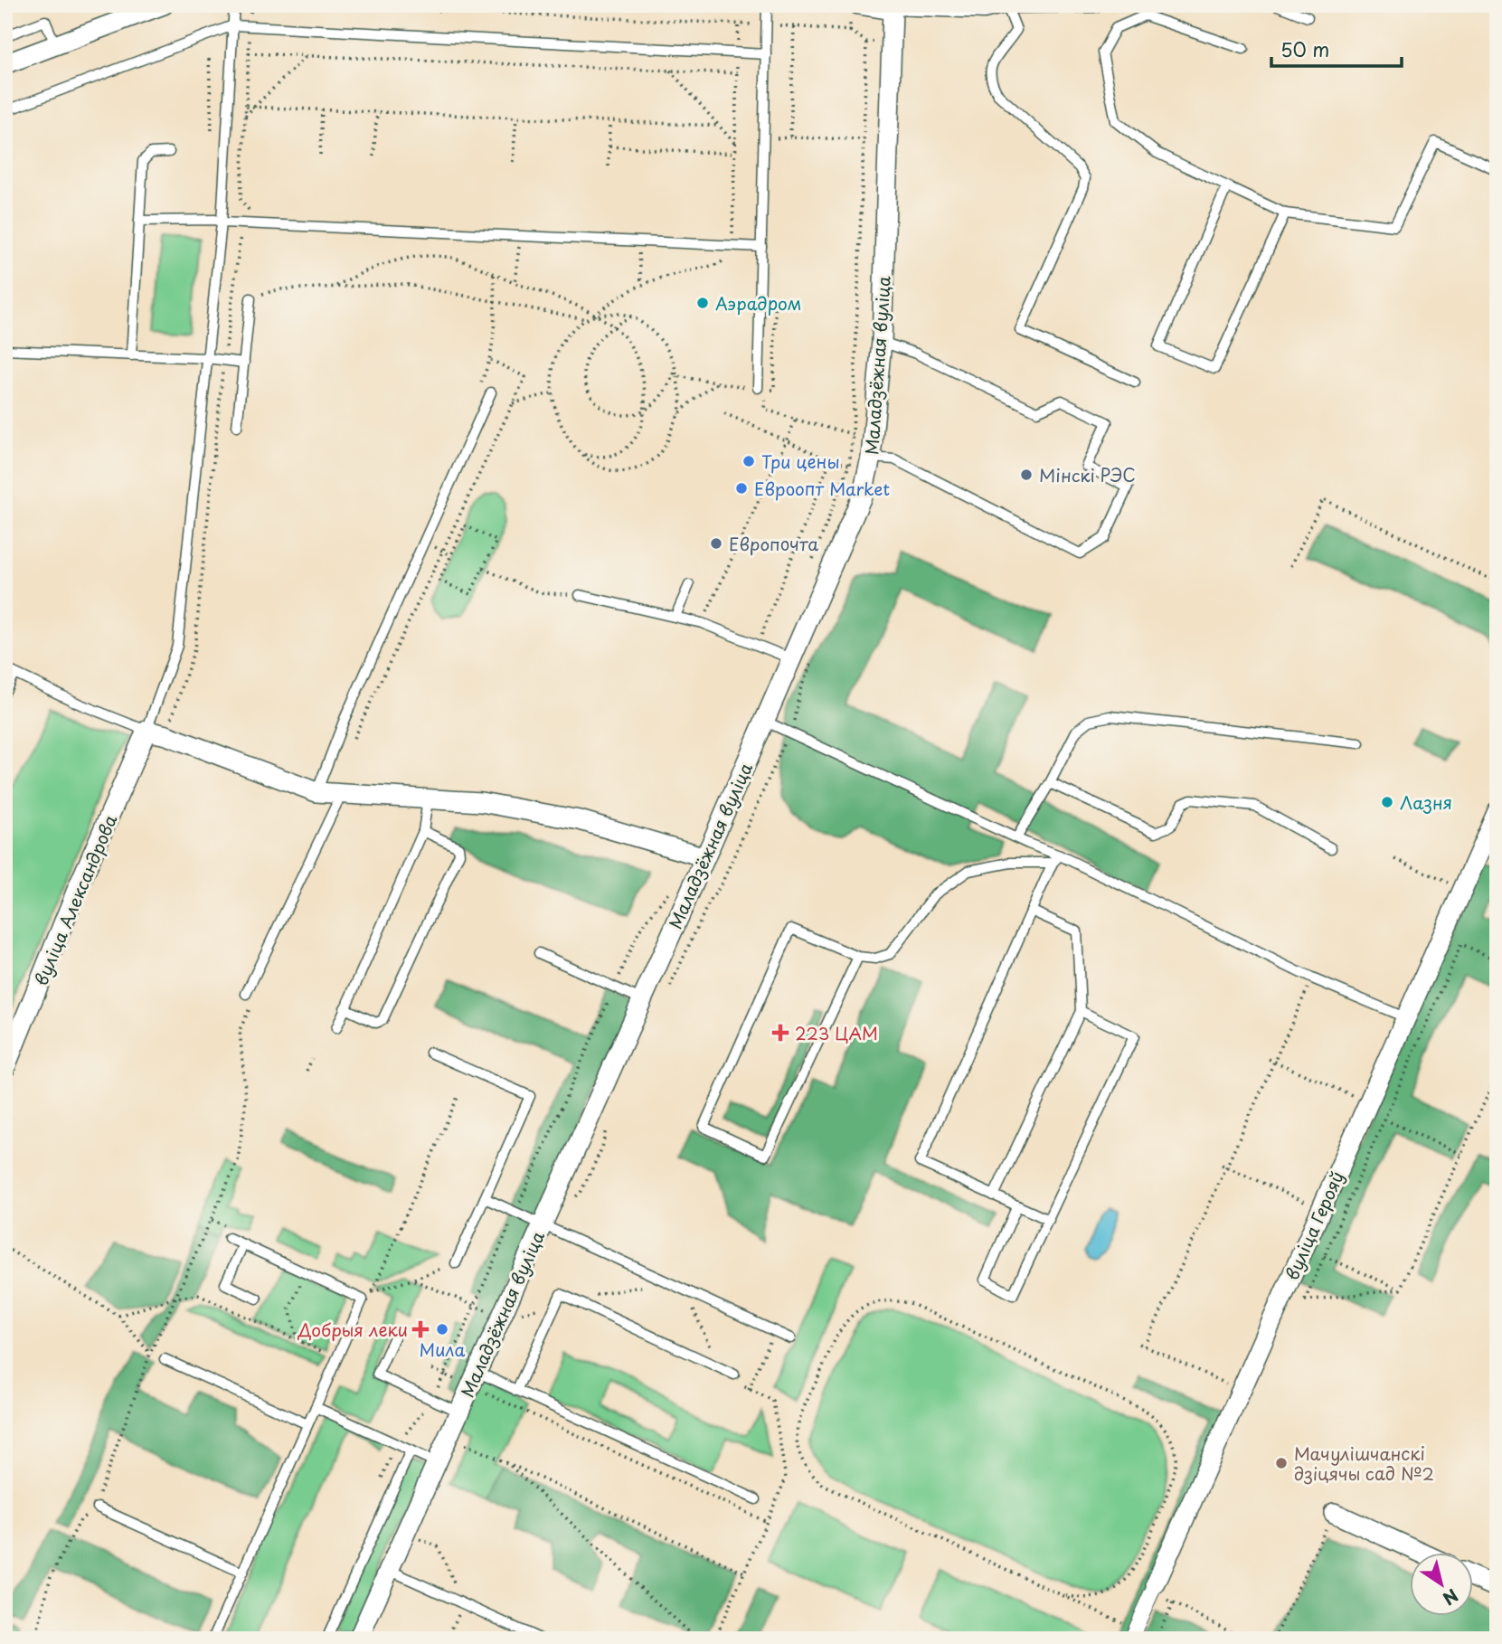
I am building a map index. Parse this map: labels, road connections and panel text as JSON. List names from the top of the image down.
{
  "streets": {
    "street": ["Маладзёжная вуліца", "вуліца Александрова", "вуліца Герояў"]
  },
  "places": {
    "other": [
      "Аэрадром",
      "Три цены",
      "Мінскі РЭС",
      "Евроопт Market",
      "Европочта",
      "Лазня",
      "Мила",
      "Мачулішчанскі дзіцячы сад №2"
    ],
    "health": ["223 ЦAM", "Добрыя леки"]
  },
  "scale_bar": "50 m",
  "north": "bottom right"
}
